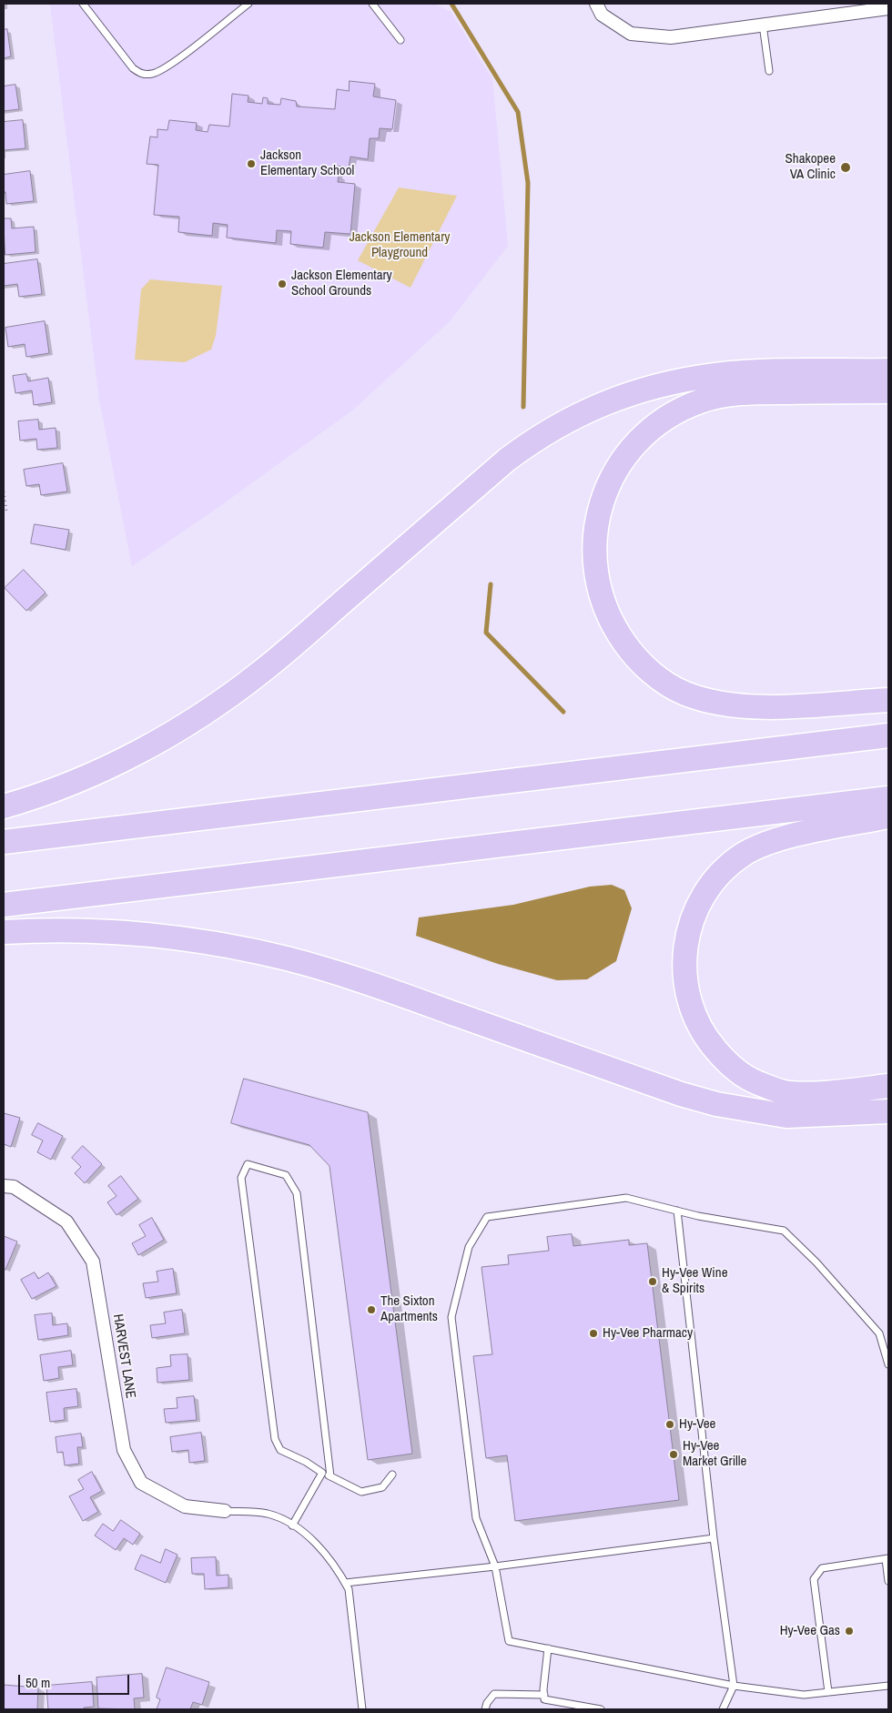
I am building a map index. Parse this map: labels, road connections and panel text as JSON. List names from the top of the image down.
{
  "streets": {
    "street": ["HARVEST LANE"]
  },
  "parks": ["Jackson Elementary Playground"],
  "places": [
    "Jackson Elementary School",
    "Shakopee VA Clinic",
    "Jackson Elementary School Grounds",
    "Hy-Vee Wine & Spirits",
    "The Sixton Apartments",
    "Hy-Vee Pharmacy",
    "Hy-Vee",
    "Hy-Vee Market Grille",
    "Hy-Vee Gas"
  ],
  "scale_bar": "50 m"
}
